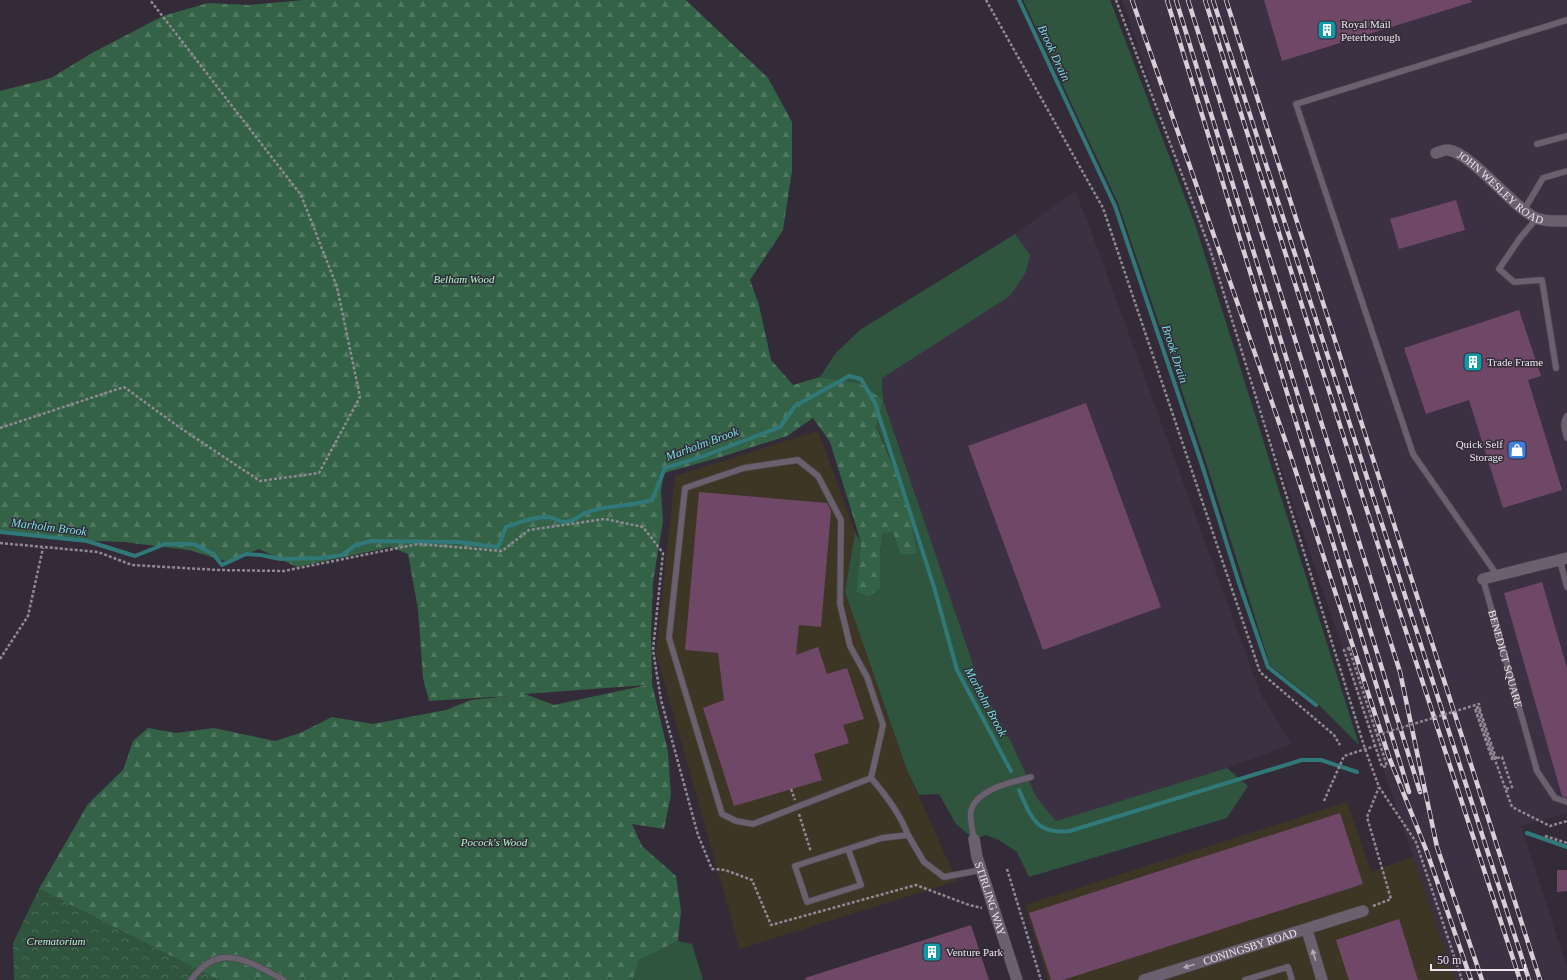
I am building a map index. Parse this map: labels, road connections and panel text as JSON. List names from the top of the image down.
{
  "streets": {
    "street": [
      "JOHN WESLEY ROAD",
      "BENEDICT SQUARE",
      "STIRLING WAY",
      "CONINGSBY ROAD"
    ]
  },
  "water": ["Brook Drain", "Marholm Brook"],
  "parks": ["Belham Wood", "Pocock's Wood", "Crematorium"],
  "places": {
    "building": ["Royal Mail Peterborough", "Trade Frame", "Venture Park"],
    "shop": ["Quick Self Storage"]
  },
  "scale_bar": "50 m"
}
